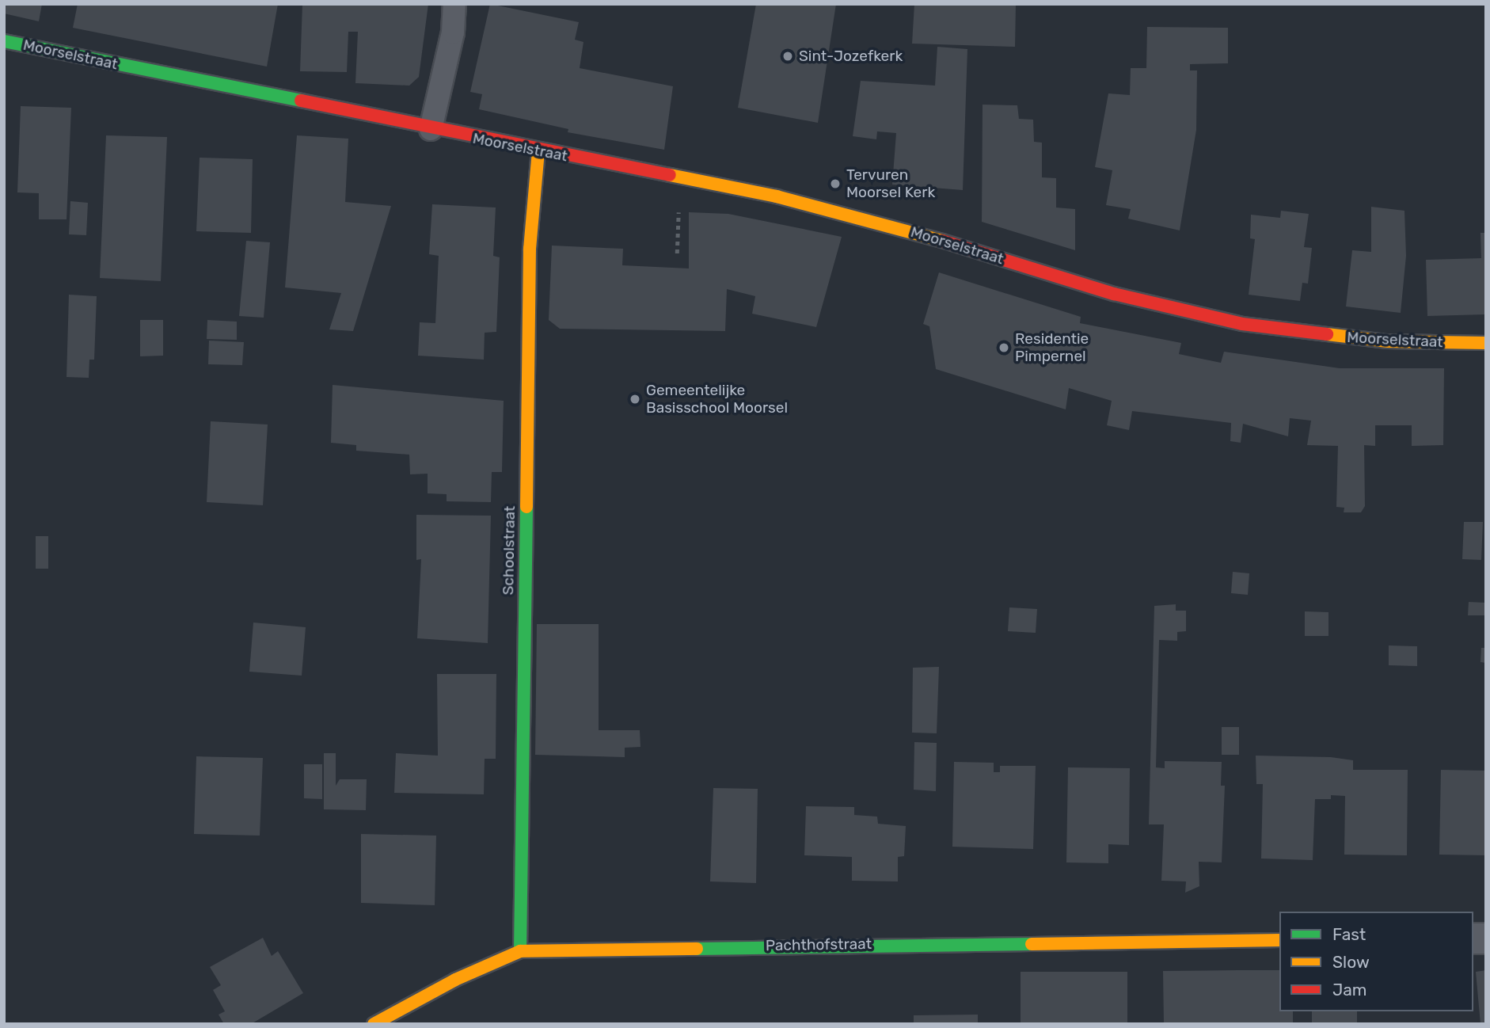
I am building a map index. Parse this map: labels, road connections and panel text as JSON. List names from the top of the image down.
{
  "streets": {
    "street": ["Moorselstraat", "Schoolstraat", "Pachthofstraat"]
  },
  "crossings": [
    ["Moorselstraat", "Schoolstraat"],
    ["Schoolstraat", "Pachthofstraat"]
  ],
  "places": [
    "Sint-Jozefkerk",
    "Tervuren Moorsel Kerk",
    "Residentie Pimpernel",
    "Gemeentelijke Basisschool Moorsel"
  ],
  "legend": ["Fast", "Slow", "Jam"]
}
